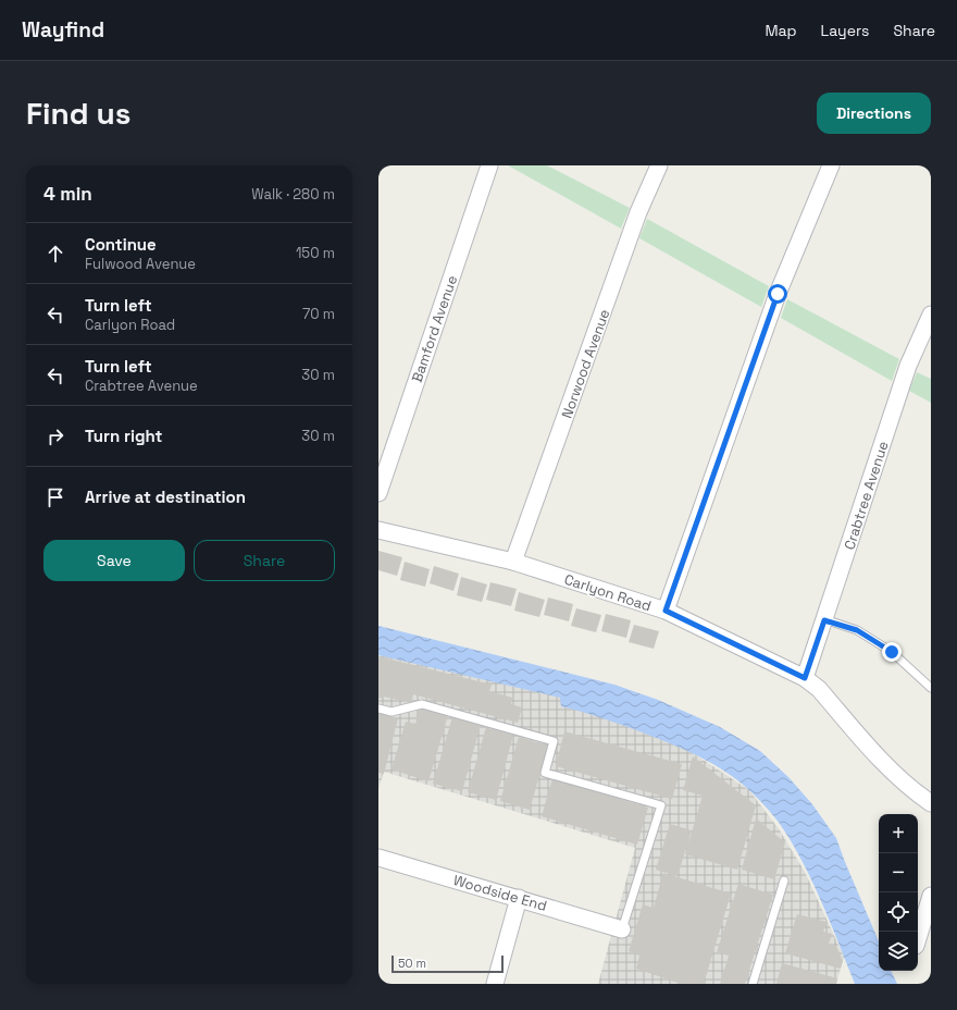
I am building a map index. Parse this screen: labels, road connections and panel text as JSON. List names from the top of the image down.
{
  "streets": {
    "street": [
      "Bamford Avenue",
      "Norwood Avenue",
      "Crabtree Avenue",
      "Carlyon Road",
      "Woodside End"
    ]
  },
  "crossings": [
    ["Norwood Avenue", "Carlyon Road"],
    ["Crabtree Avenue", "Carlyon Road"]
  ],
  "scale_bar": "50 m",
  "page": {
    "header": "Wayfind",
    "nav": ["Map", "Layers", "Share"],
    "buttons": [
      "Directions",
      ["Save", "Share"]
    ],
    "title": "Find us",
    "heading": ["4 min", "Walk · 280 m"],
    "list": [
      ["Continue", "Fulwood Avenue", "150 m"],
      ["Turn left", "Carlyon Road", "70 m"],
      ["Turn left", "Crabtree Avenue", "30 m"],
      ["Turn right", "30 m"],
      "Arrive at destination"
    ],
    "map_buttons": ["+", "−"],
    "scale": "50 m"
  }
}
